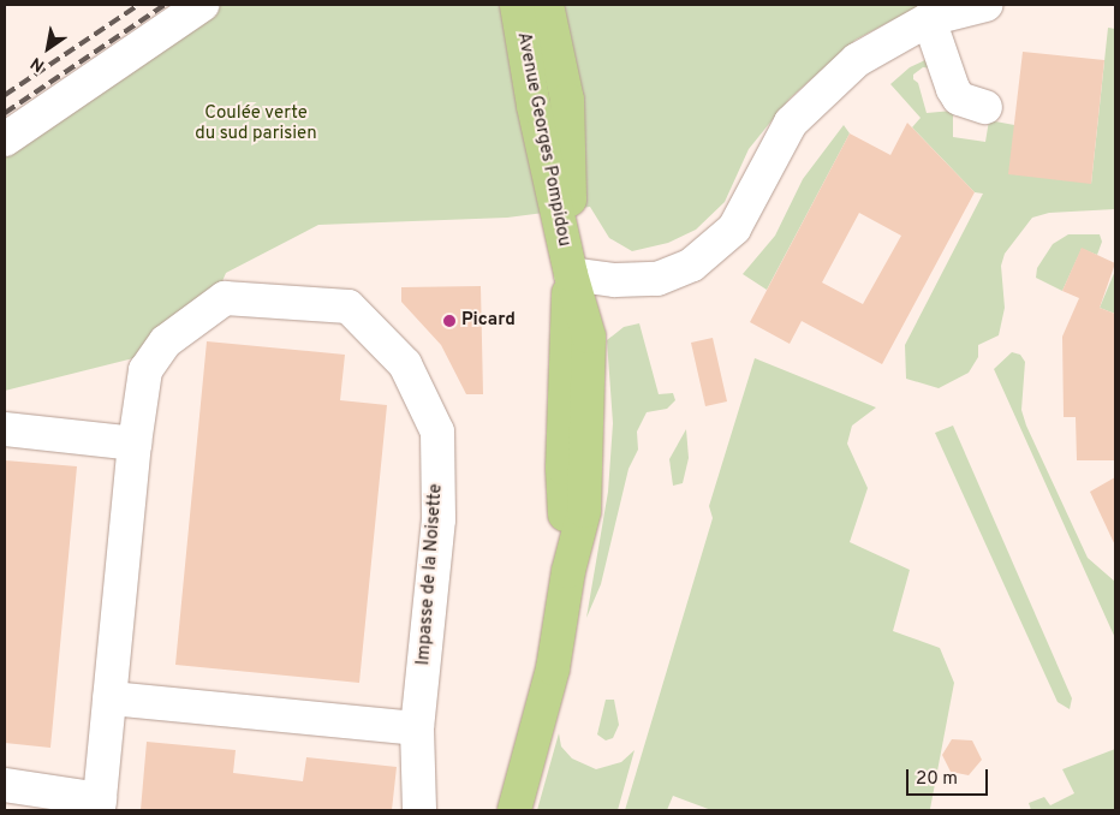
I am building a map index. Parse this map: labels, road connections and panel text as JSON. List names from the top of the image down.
{
  "streets": {
    "main road": ["Avenue Georges Pompidou"],
    "street": ["Impasse de la Noisette"]
  },
  "parks": ["Coulée verte du sud parisien"],
  "places": ["Picard"],
  "scale_bar": "20 m",
  "north": "bottom left"
}
